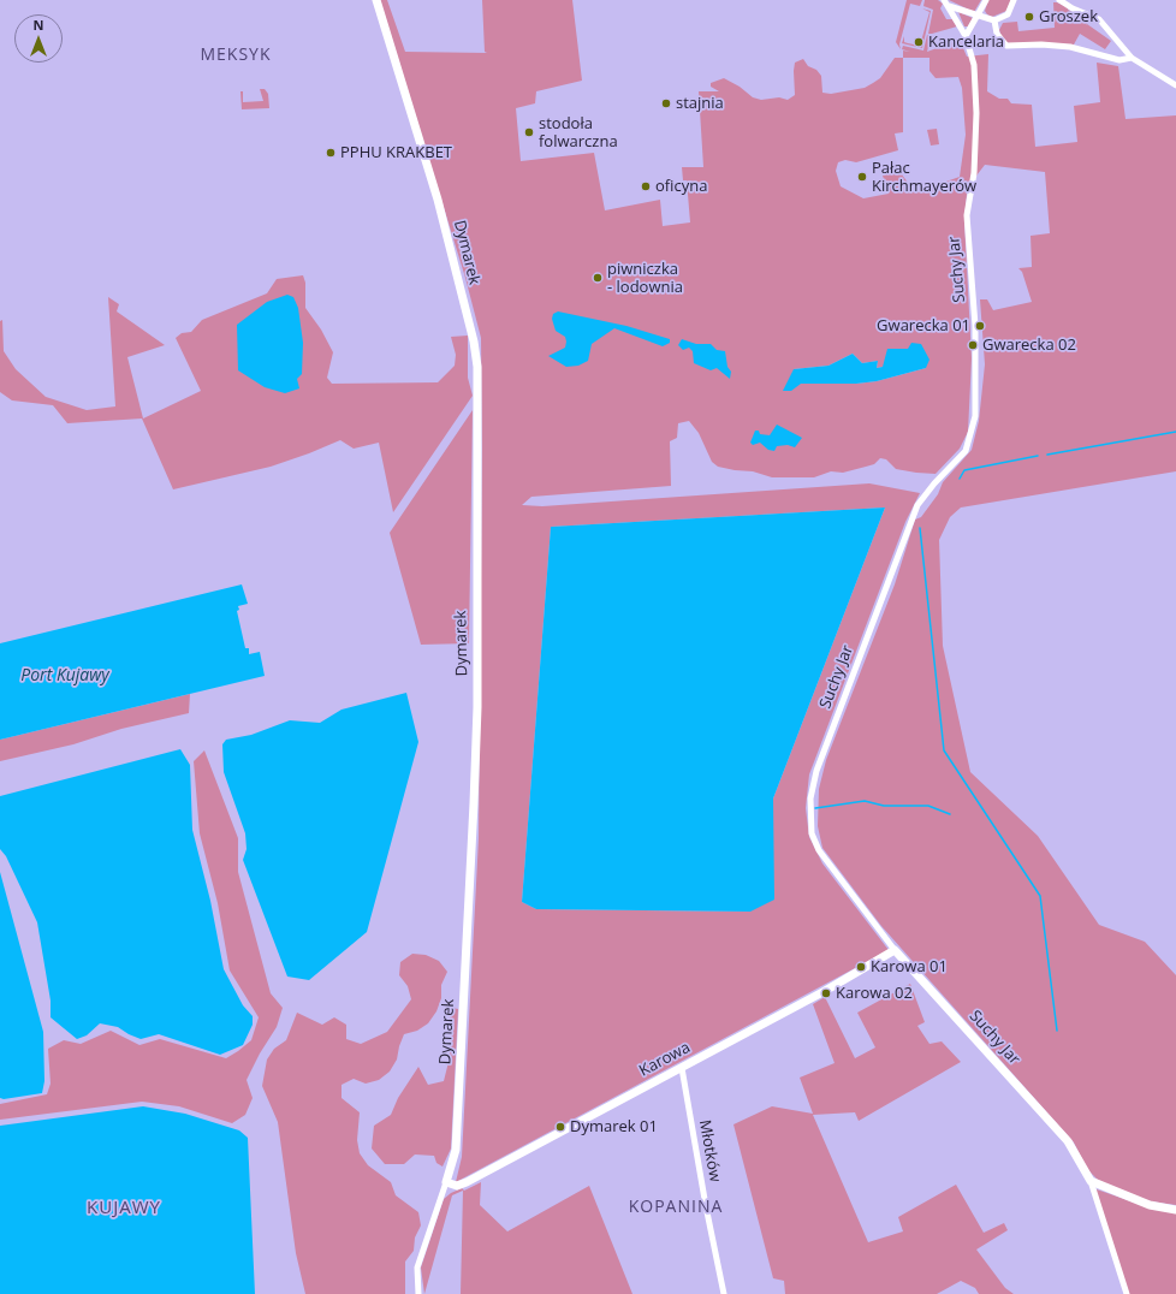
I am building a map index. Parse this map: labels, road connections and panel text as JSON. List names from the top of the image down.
{
  "streets": {
    "street": [
      "Dymarek",
      "Suchy Jar",
      "Karowa",
      "Młotków"
    ]
  },
  "crossings": [
    ["Dymarek", "Karowa"],
    ["Suchy Jar", "Karowa"],
    ["Karowa", "Młotków"]
  ],
  "districts": ["MEKSYK", "KOPANINA", "KUJAWY"],
  "water": ["Port Kujawy"],
  "places": [
    "Groszek",
    "Kancelaria",
    "stajnia",
    "stodoła folwarczna",
    "PPHU KRAKBET",
    "Pałac Kirchmayerów",
    "oficyna",
    "piwniczka - lodownia",
    "Gwarecka 01",
    "Gwarecka 02",
    "Karowa 01",
    "Karowa 02",
    "Dymarek 01"
  ],
  "north": "top"
}
